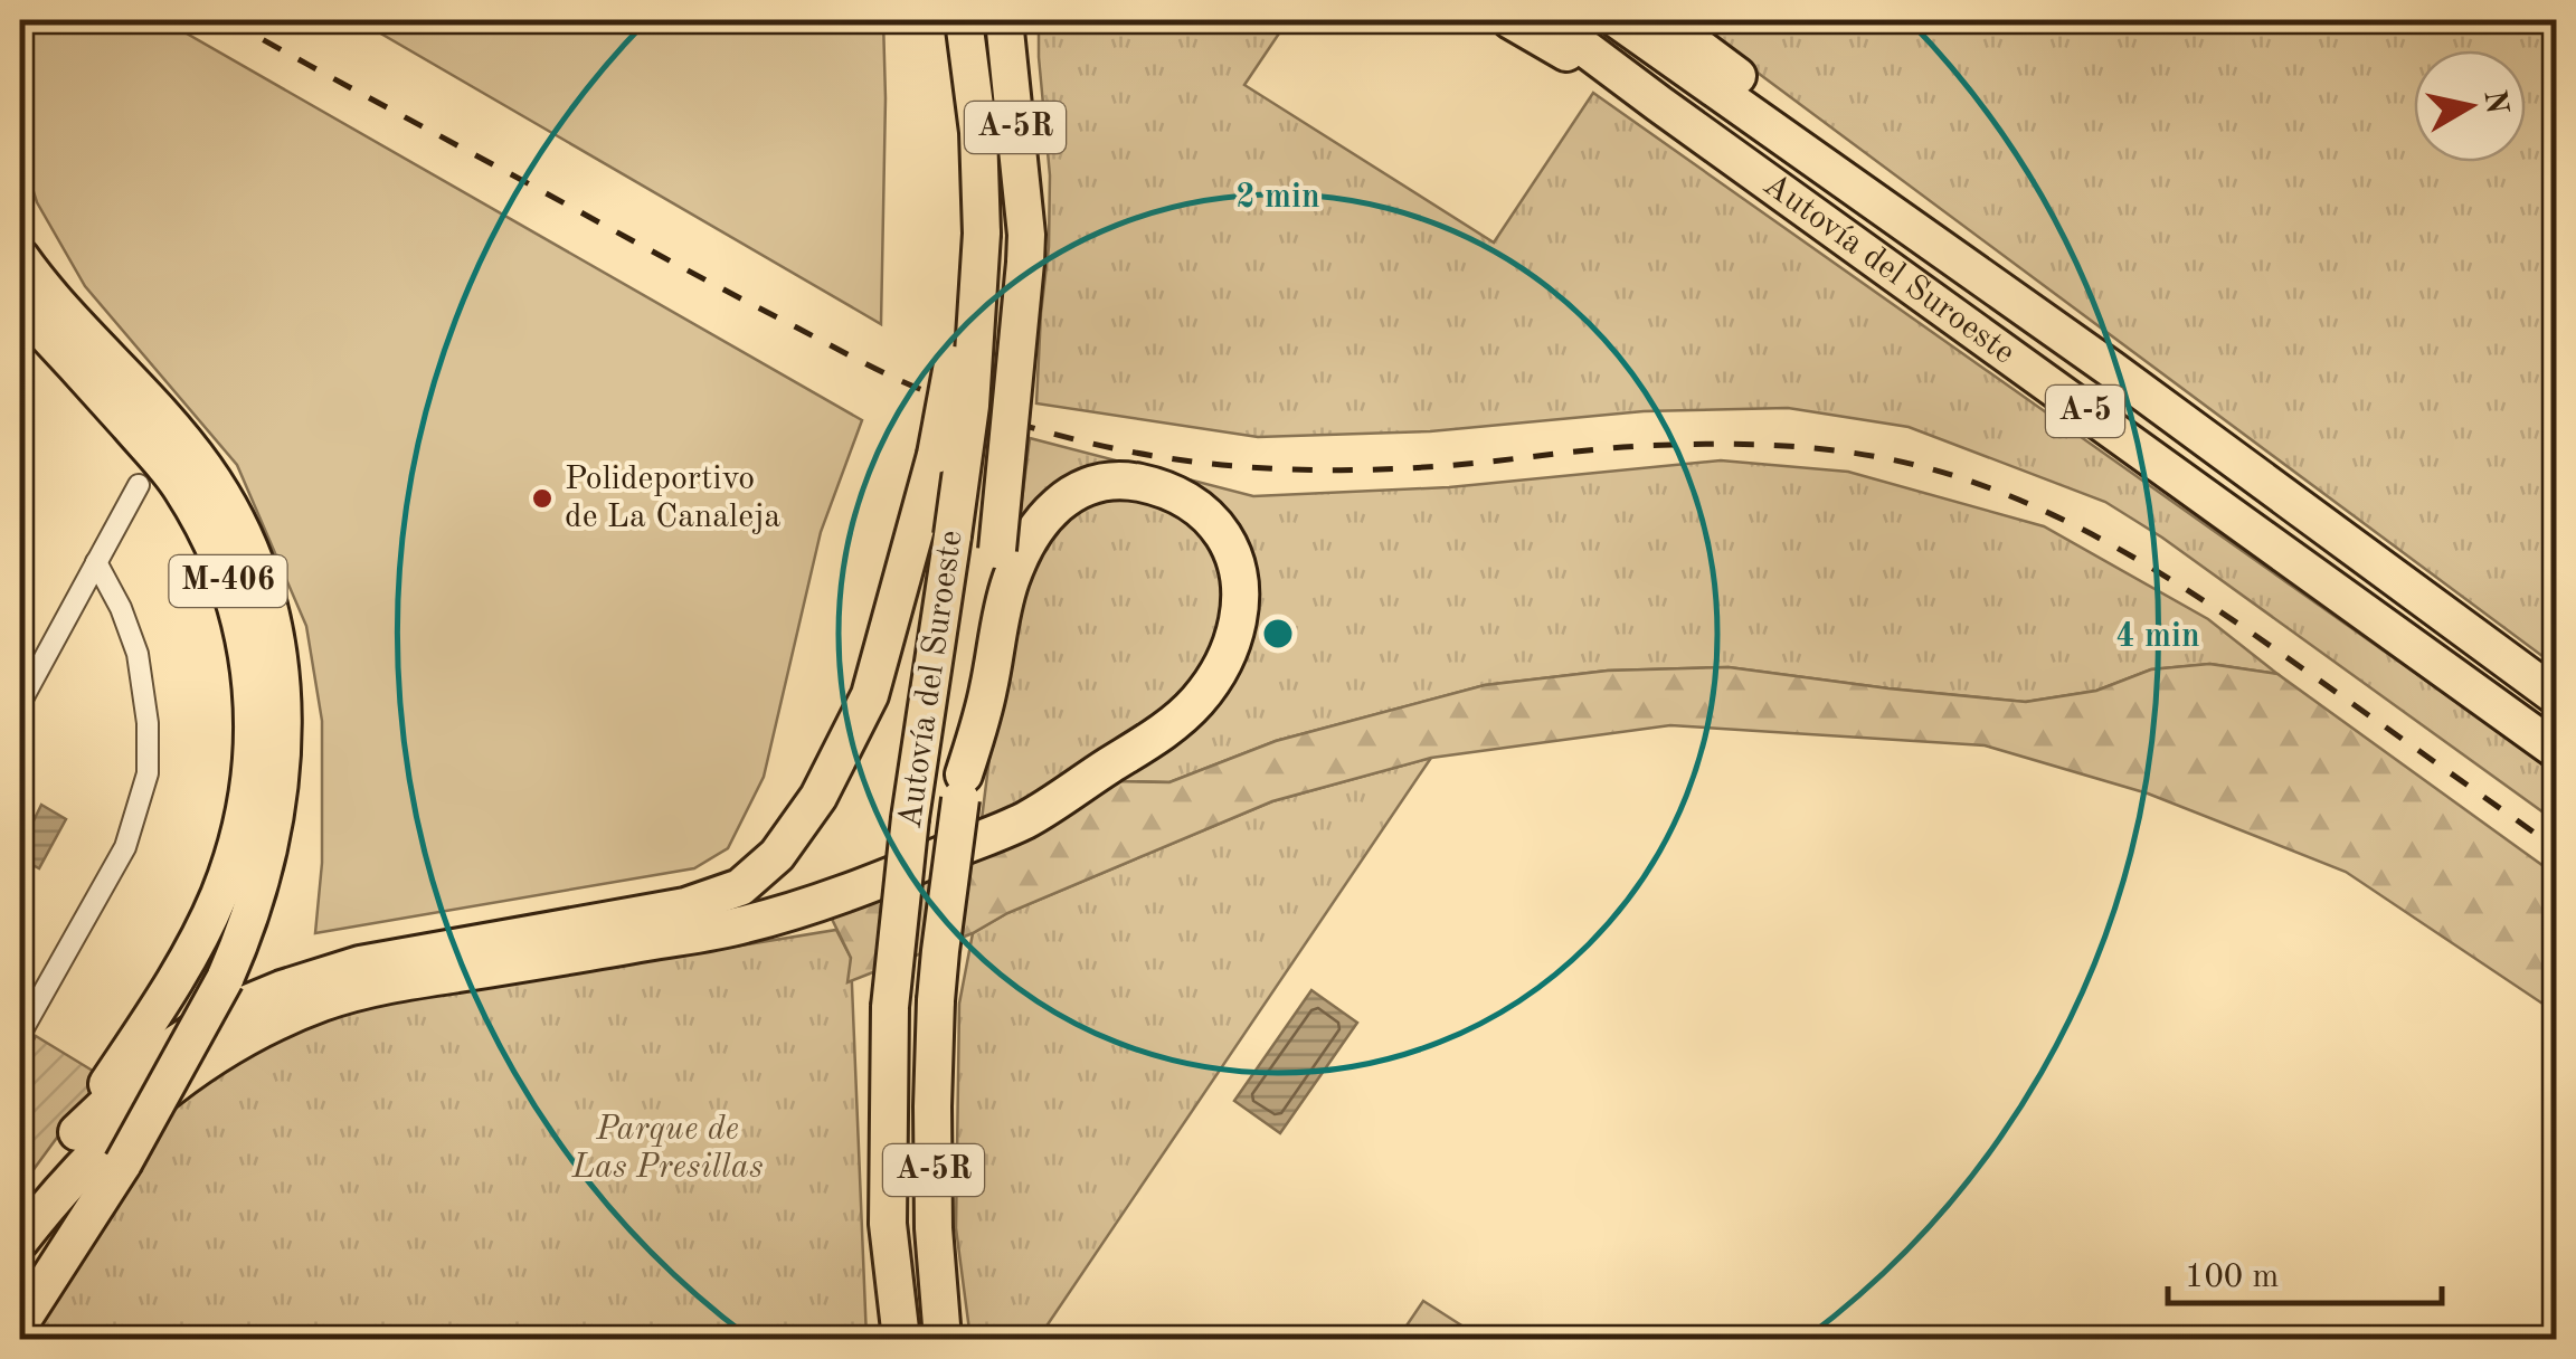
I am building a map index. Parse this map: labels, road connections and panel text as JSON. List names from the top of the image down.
{
  "streets": {
    "highway": [
      "A-5R",
      "Autovía del Suroeste",
      "A-5",
      "M-406"
    ]
  },
  "parks": ["Parque de Las Presillas"],
  "places": ["Polideportivo de La Canaleja"],
  "scale_bar": "100 m",
  "north": "right",
  "rings": ["2 min", "4 min"]
}
